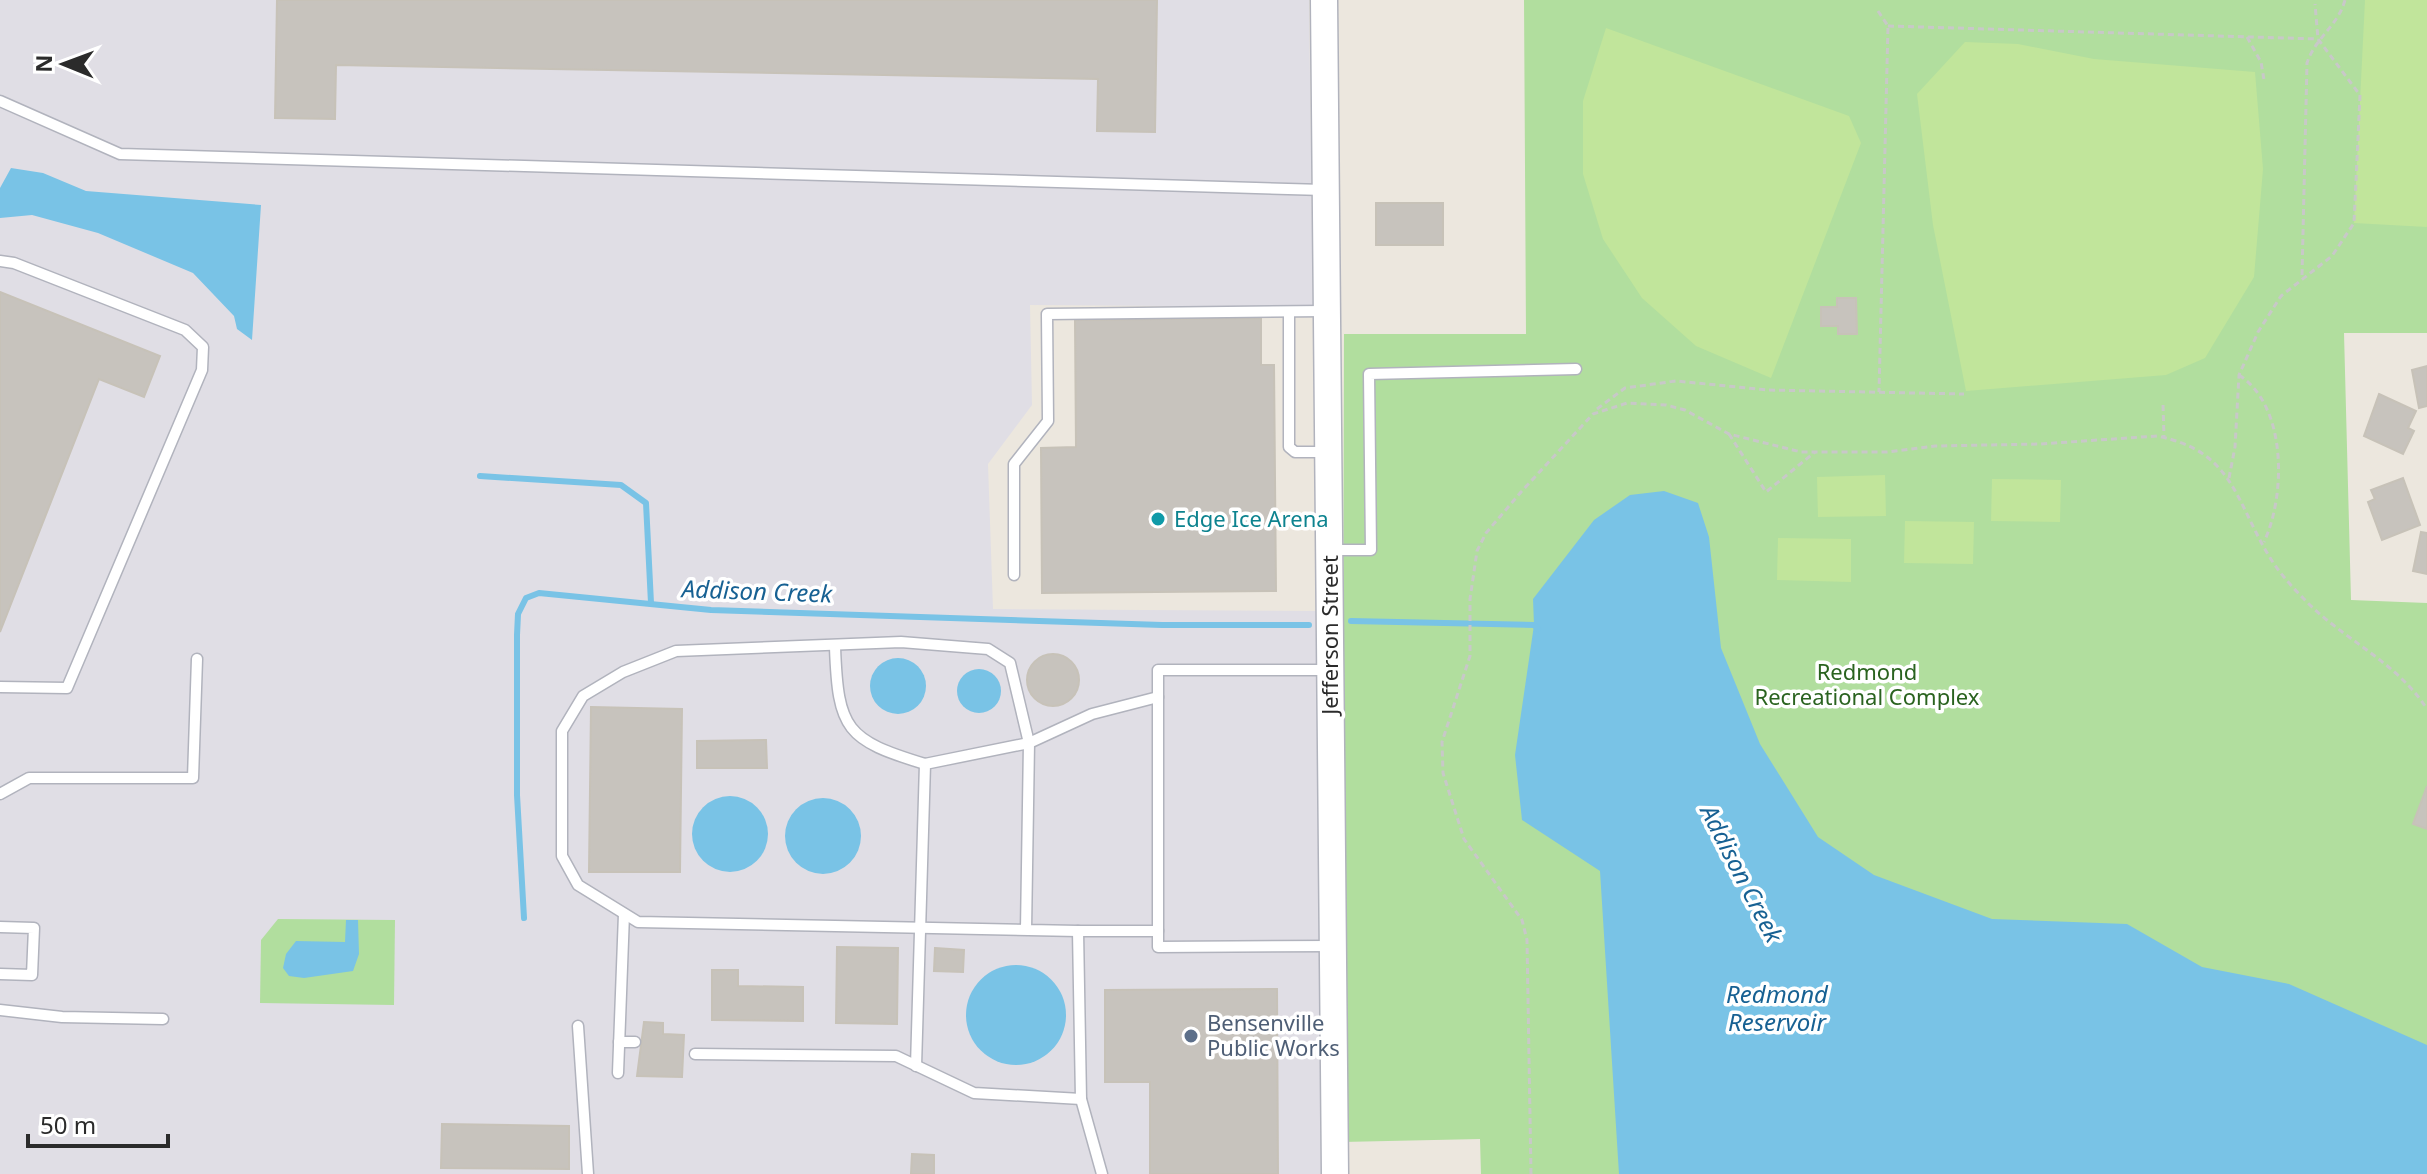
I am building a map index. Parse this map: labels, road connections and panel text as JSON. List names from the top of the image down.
{
  "streets": {
    "street": ["Jefferson Street"]
  },
  "water": ["Addison Creek", "Redmond Reservoir"],
  "parks": ["Redmond Recreational Complex"],
  "places": ["Edge Ice Arena", "Bensenville Public Works"],
  "scale_bar": "50 m",
  "north": "left"
}
